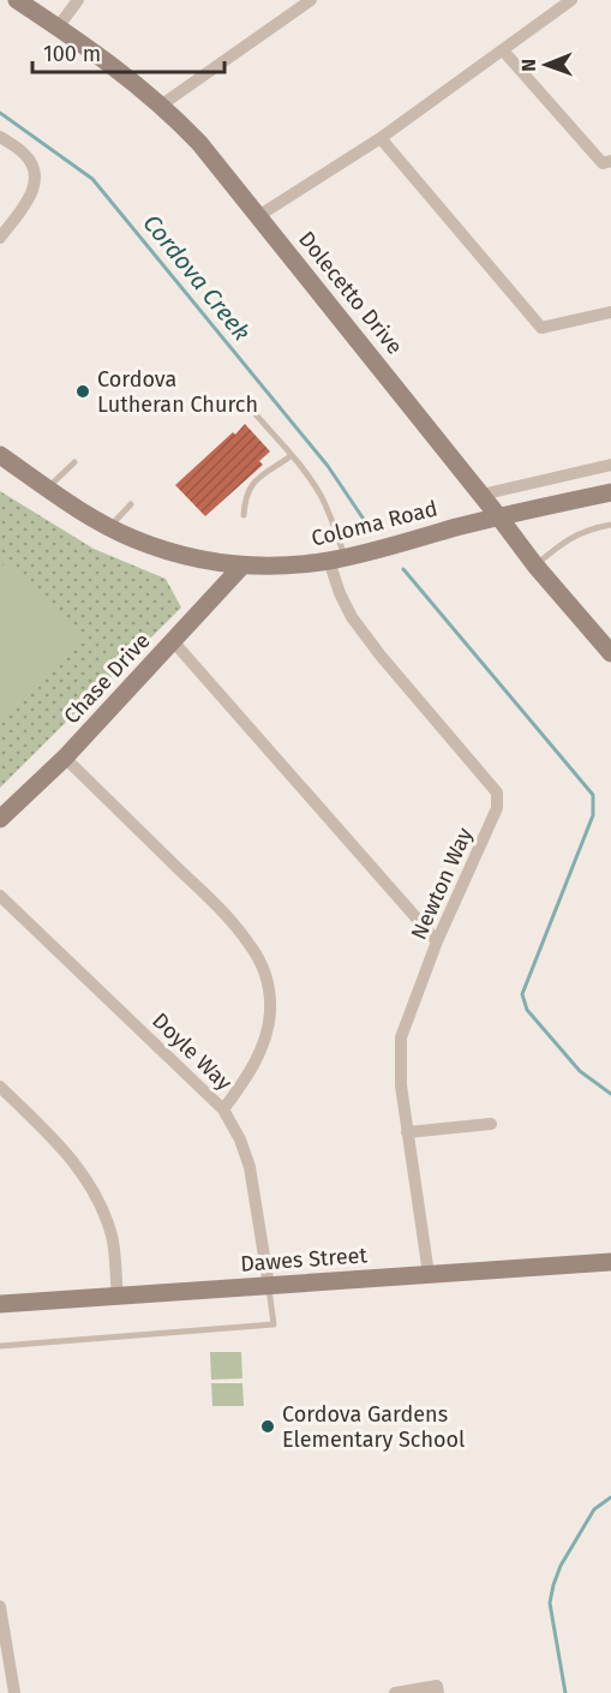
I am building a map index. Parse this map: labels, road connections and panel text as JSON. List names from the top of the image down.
{
  "streets": {
    "street": [
      "Dolecetto Drive",
      "Coloma Road",
      "Chase Drive",
      "Newton Way",
      "Doyle Way",
      "Dawes Street"
    ]
  },
  "crossings": [
    ["Dolecetto Drive", "Coloma Road"],
    ["Coloma Road", "Chase Drive"],
    ["Coloma Road", "Newton Way"],
    ["Newton Way", "Dawes Street"],
    ["Doyle Way", "Dawes Street"]
  ],
  "water": ["Cordova Creek"],
  "places": ["Cordova Lutheran Church", "Cordova Gardens Elementary School"],
  "scale_bar": "100 m",
  "north": "left"
}
